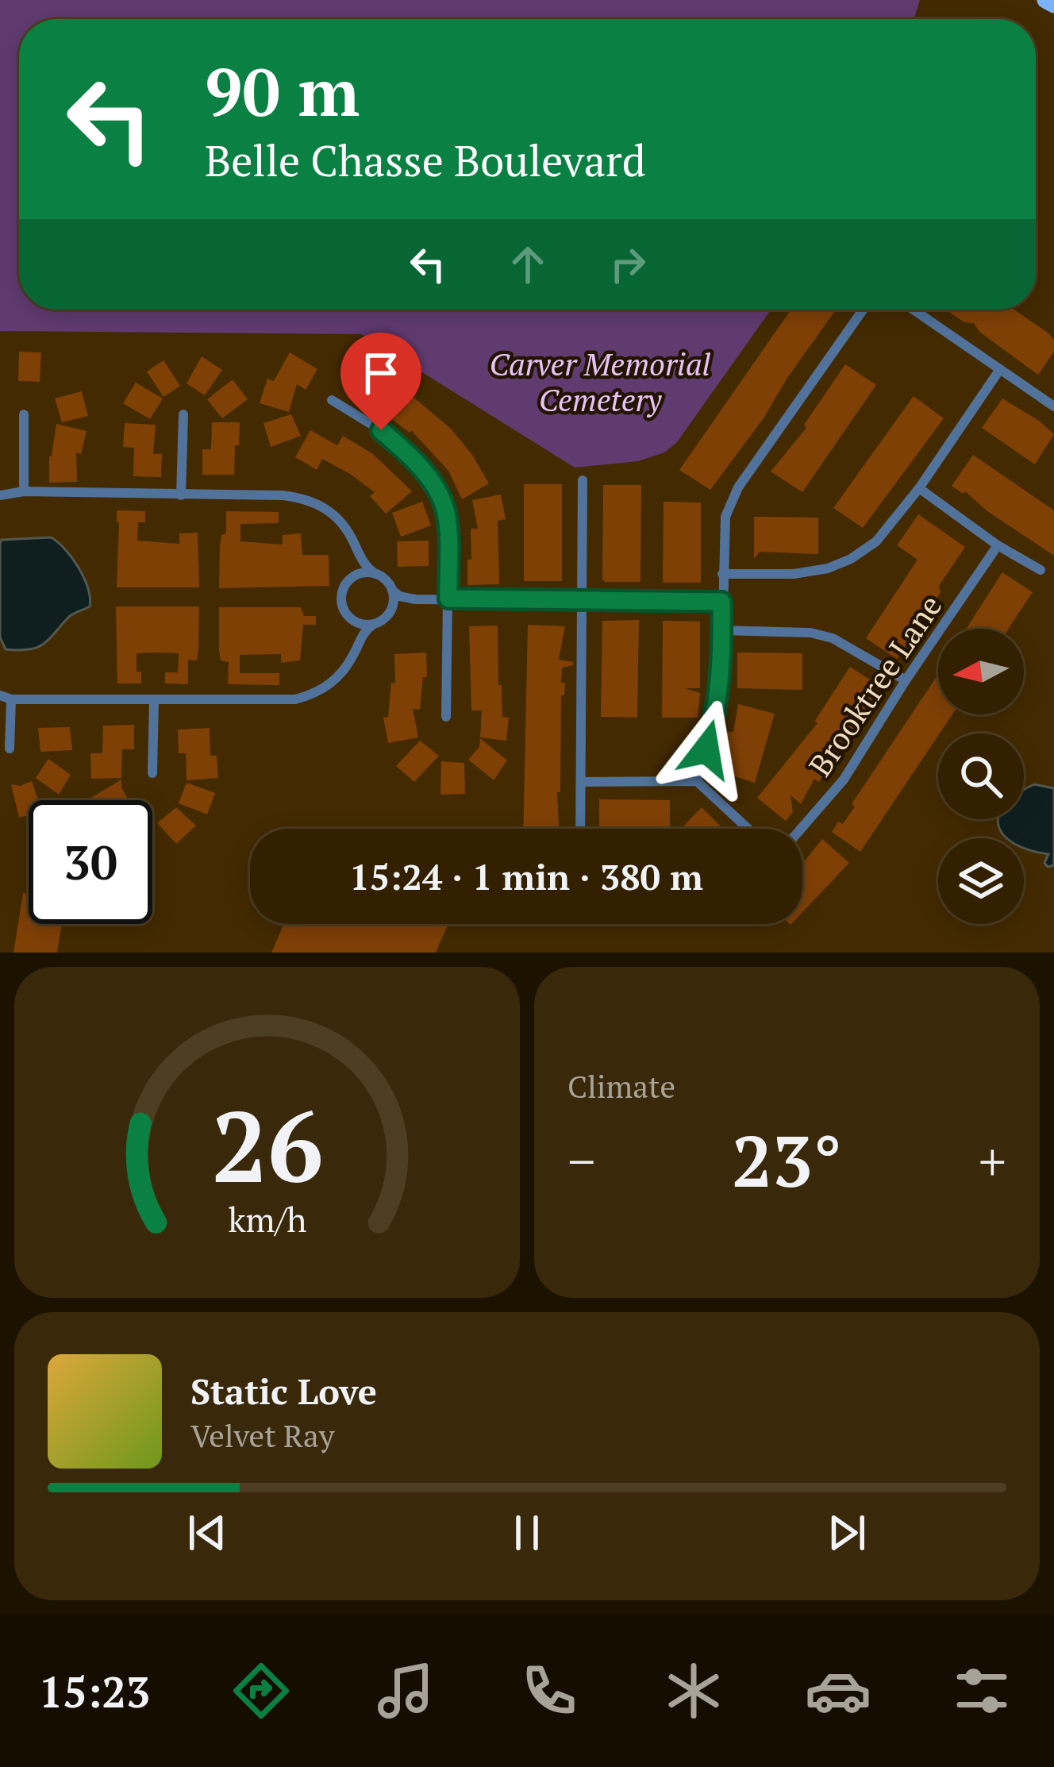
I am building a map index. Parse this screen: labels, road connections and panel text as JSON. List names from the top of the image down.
{
  "streets": {
    "street": ["Brooktree Lane"]
  },
  "parks": ["Carver Memorial Cemetery"],
  "north": "left",
  "page": {
    "turn": ["90 m", "Belle Chasse Boulevard"],
    "limit": "30",
    "trip": "15:24 · 1 min · 380 m",
    "tile": "Climate",
    "heat": ["−", "23°", "+"],
    "song": ["Static Love", "Velvet Ray"],
    "tabs": "15:23",
    "gauge": ["26", "km/h"]
  }
}
